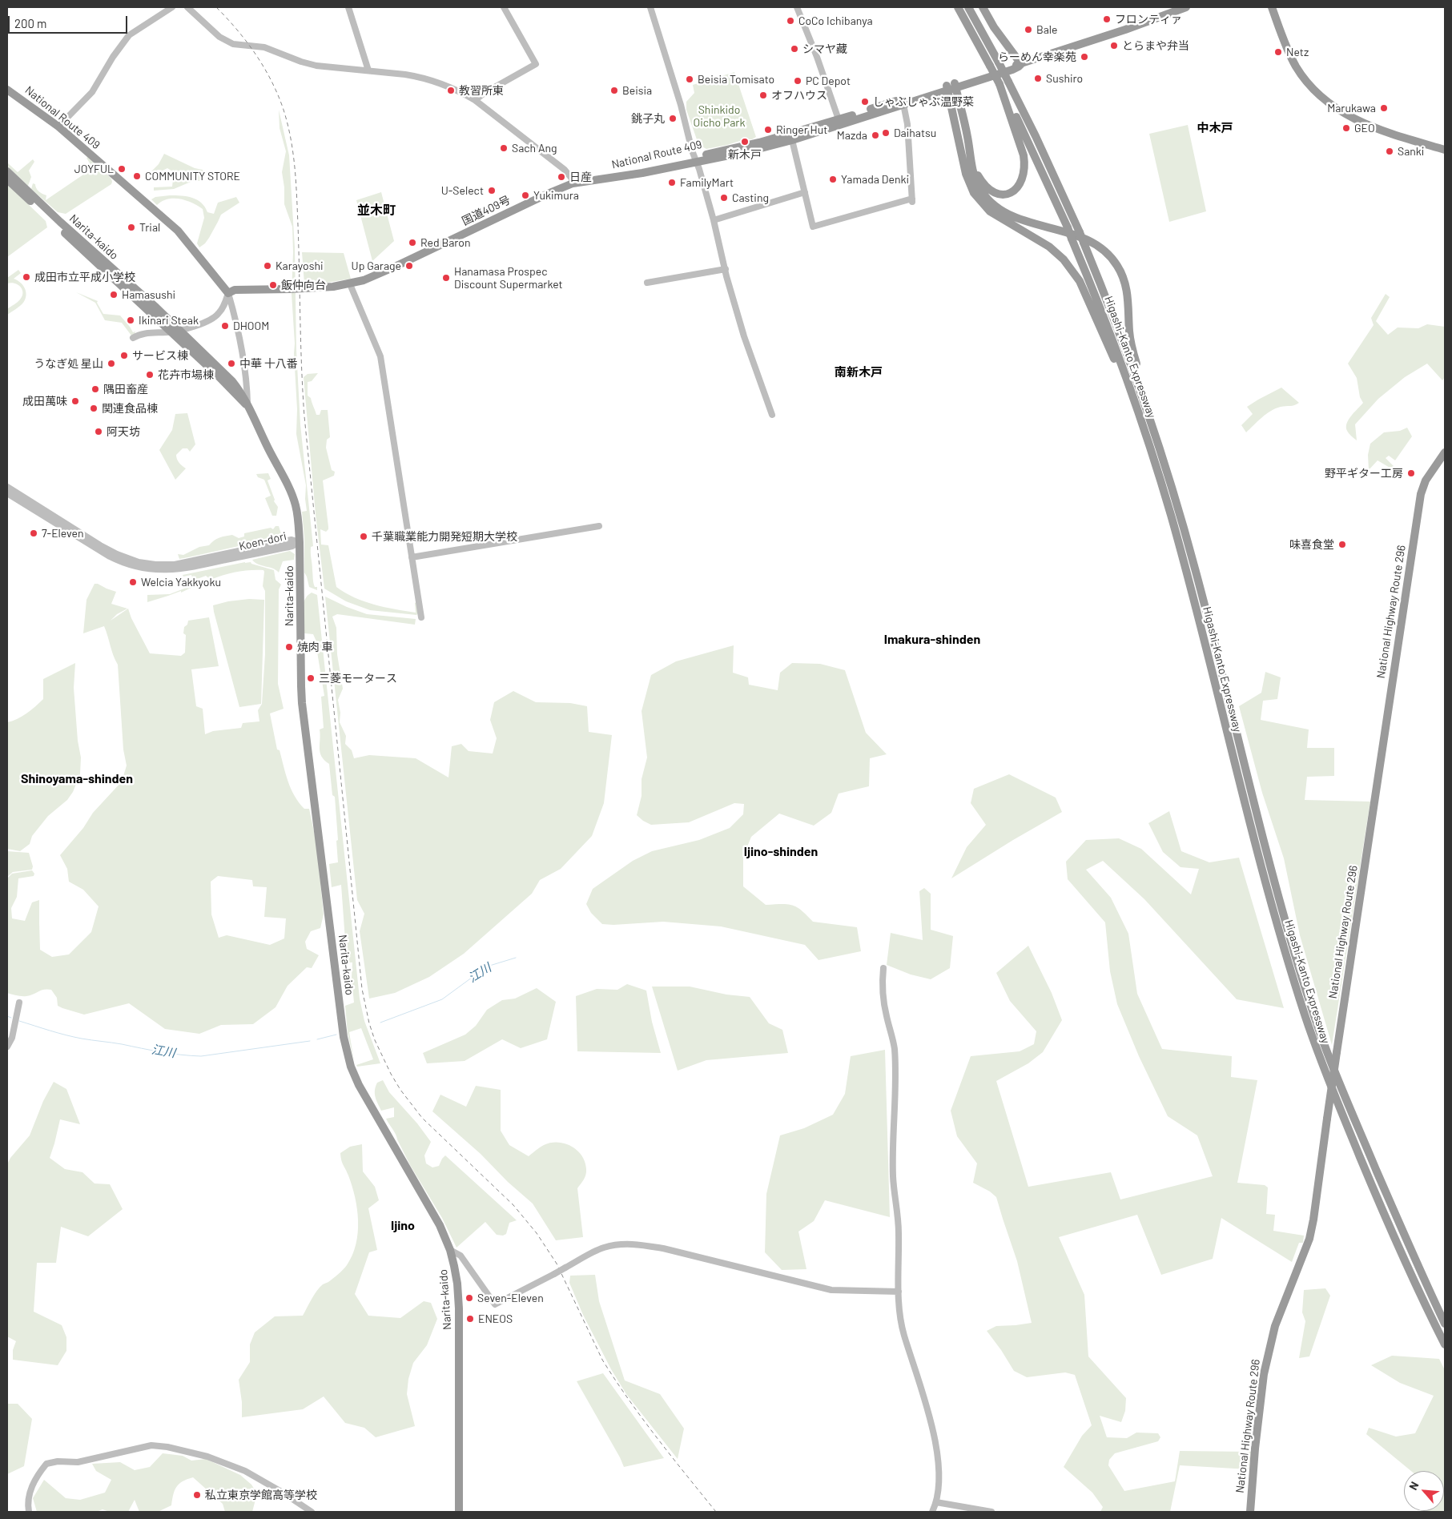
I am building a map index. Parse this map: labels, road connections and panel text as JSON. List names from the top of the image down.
{
  "streets": {
    "highway": [
      "National Route 409",
      "国道409号",
      "Narita-kaido",
      "Higashi-Kanto Expressway",
      "National Highway Route 296"
    ],
    "street": ["Koen-dori"]
  },
  "crossings": [
    ["National Route 409", "国道409号"],
    ["Narita-kaido", "Koen-dori"]
  ],
  "districts": [
    "中木戸",
    "並木町",
    "南新木戸",
    "Imakura-shinden",
    "Shinoyama-shinden",
    "Ijino-shinden",
    "Ijino"
  ],
  "water": ["江川"],
  "parks": ["Shinkido Oicho Park"],
  "places": [
    "フロンティァ",
    "CoCo Ichibanya",
    "Bale",
    "とらまや弁当",
    "シマヤ藏",
    "Netz",
    "らーめん幸楽苑",
    "Sushiro",
    "Beisia Tomisato",
    "PC Depot",
    "教習所東",
    "Beisia",
    "オフハウス",
    "しゃぶしゃぶ温野菜",
    "Marukawa",
    "銚子丸",
    "GEO",
    "Ringer Hut",
    "Daihatsu",
    "Mazda",
    "新木戸",
    "Sach Ang",
    "Sanki",
    "JOYFUL",
    "COMMUNITY STORE",
    "日産",
    "Yamada Denki",
    "FamilyMart",
    "U-Select",
    "Yukimura",
    "Casting",
    "Trial",
    "Red Baron",
    "Karayoshi",
    "Up Garage",
    "成田市立平成小学校",
    "Hanamasa Prospec Discount Supermarket",
    "飯仲向台",
    "Hamasushi",
    "Ikinari Steak",
    "DHOOM",
    "サービス棟",
    "うなぎ処 星山",
    "中華 十八番",
    "花卉市場棟",
    "隅田畜産",
    "成田萬味",
    "関連食品棟",
    "阿天坊",
    "野平ギター工房",
    "7-Eleven",
    "千葉職業能力開発短期大学校",
    "味喜食堂",
    "Welcia Yakkyoku",
    "焼肉 車",
    "三菱モータース",
    "Seven-Eleven",
    "ENEOS",
    "私立東京学館高等学校"
  ],
  "scale_bar": "200 m",
  "north": "top left"
}
